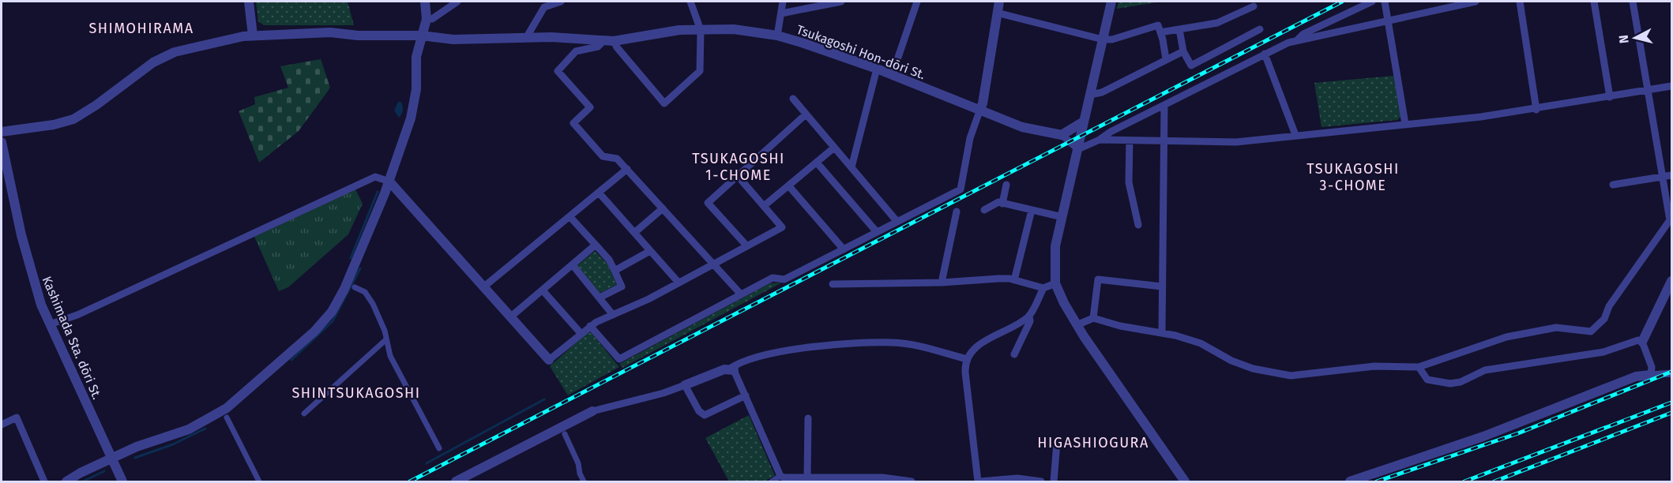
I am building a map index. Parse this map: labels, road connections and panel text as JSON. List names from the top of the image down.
{
  "streets": {
    "street": ["Tsukagoshi Hon-dōri St.", "Kashimada Sta. dōri St."]
  },
  "districts": [
    "SHIMOHIRAMA",
    "TSUKAGOSHI 1-CHOME",
    "TSUKAGOSHI 3-CHOME",
    "SHINTSUKAGOSHI",
    "HIGASHIOGURA"
  ],
  "north": "left"
}
